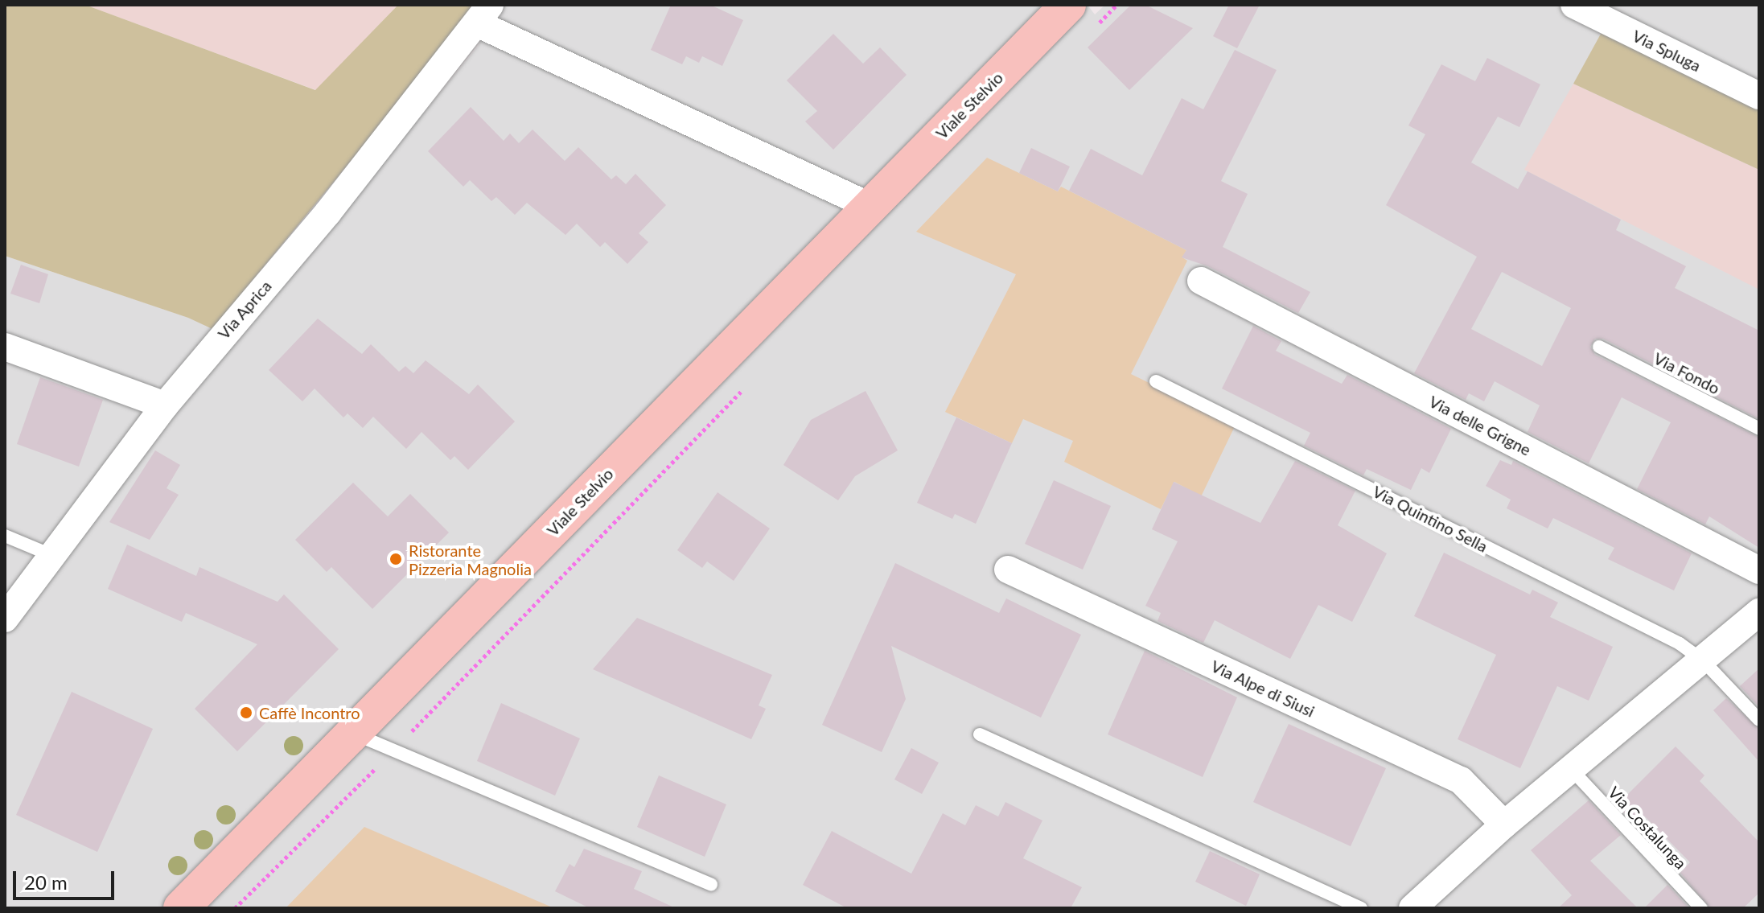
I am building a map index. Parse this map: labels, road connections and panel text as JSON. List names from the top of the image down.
{
  "streets": {
    "street": [
      "Via Spluga",
      "Viale Stelvio",
      "Via Aprica",
      "Via delle Grigne",
      "Via Alpe di Siusi"
    ],
    "lane": ["Via Fondo", "Via Quintino Sella", "Via Costalunga"]
  },
  "places": ["Ristorante Pizzeria Magnolia", "Caffè Incontro"],
  "scale_bar": "20 m"
}
